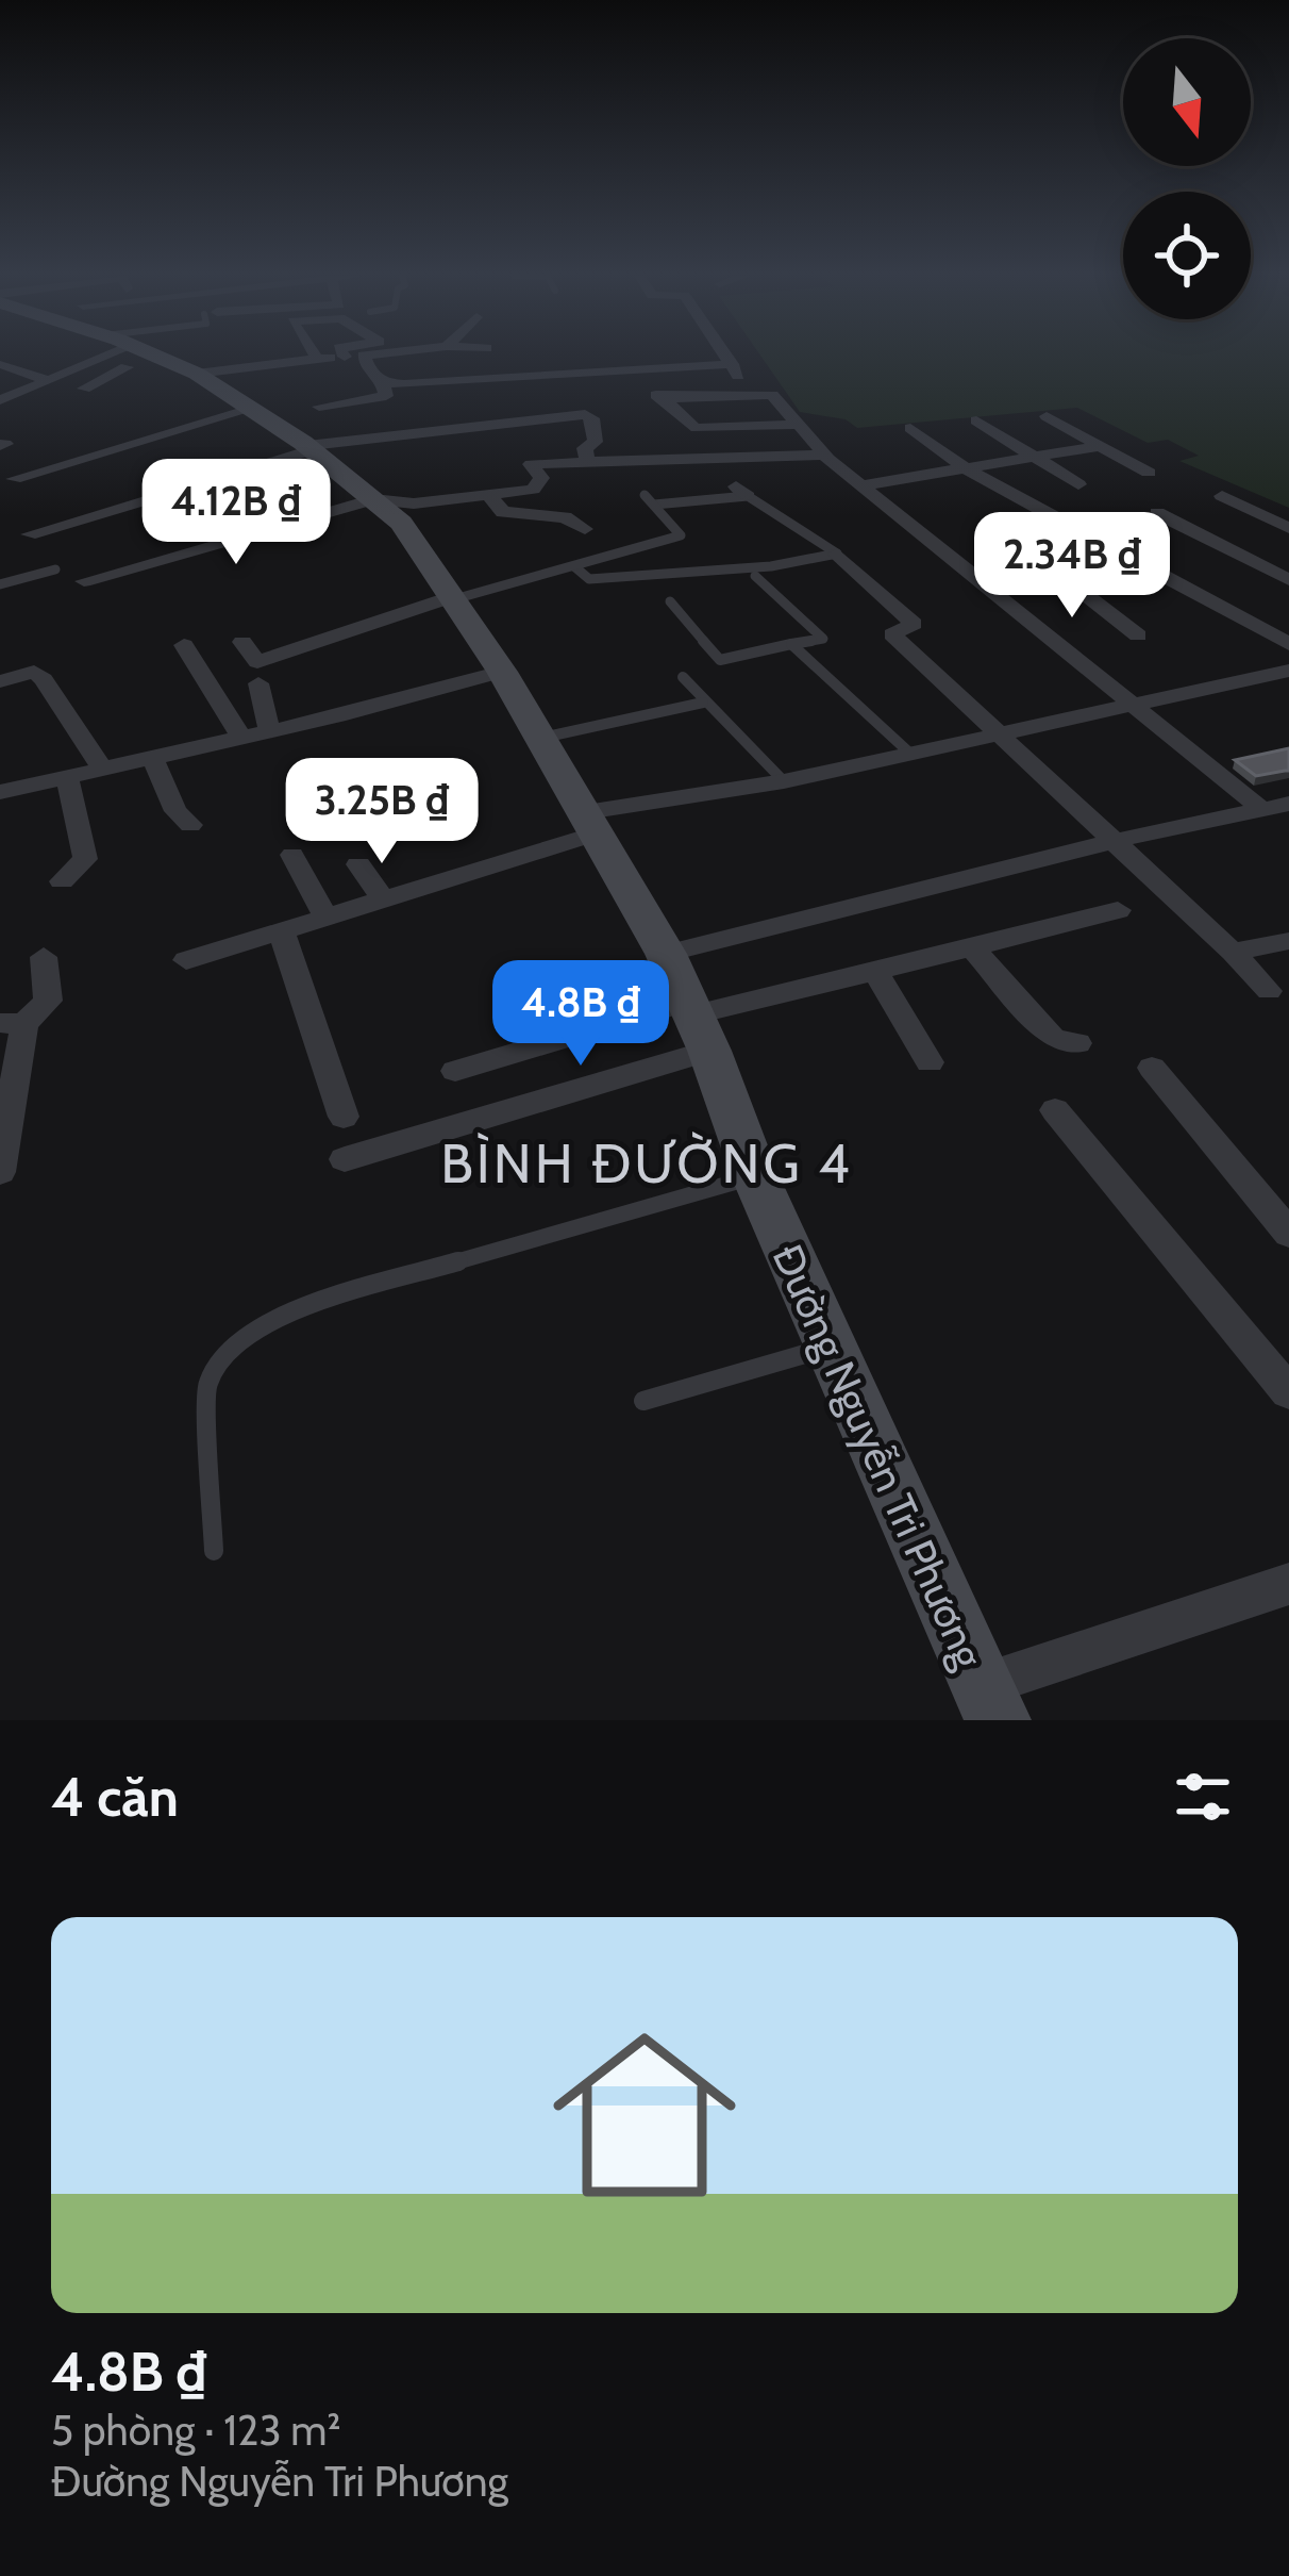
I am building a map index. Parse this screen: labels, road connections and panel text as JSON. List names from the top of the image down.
{
  "streets": {
    "main road": ["Đường Nguyễn Tri Phương"]
  },
  "districts": ["BÌNH ĐƯỜNG 4"],
  "north": "bottom",
  "page": {
    "price": [
      "4.12B ₫",
      "2.34B ₫",
      "3.25B ₫",
      "4.8B ₫"
    ],
    "heading": "4 căn",
    "list": [
      {
        "name": "4.8B ₫",
        "note": "5 phòng · 123 m² · Đường Nguyễn Tri Phương"
      }
    ]
  }
}
